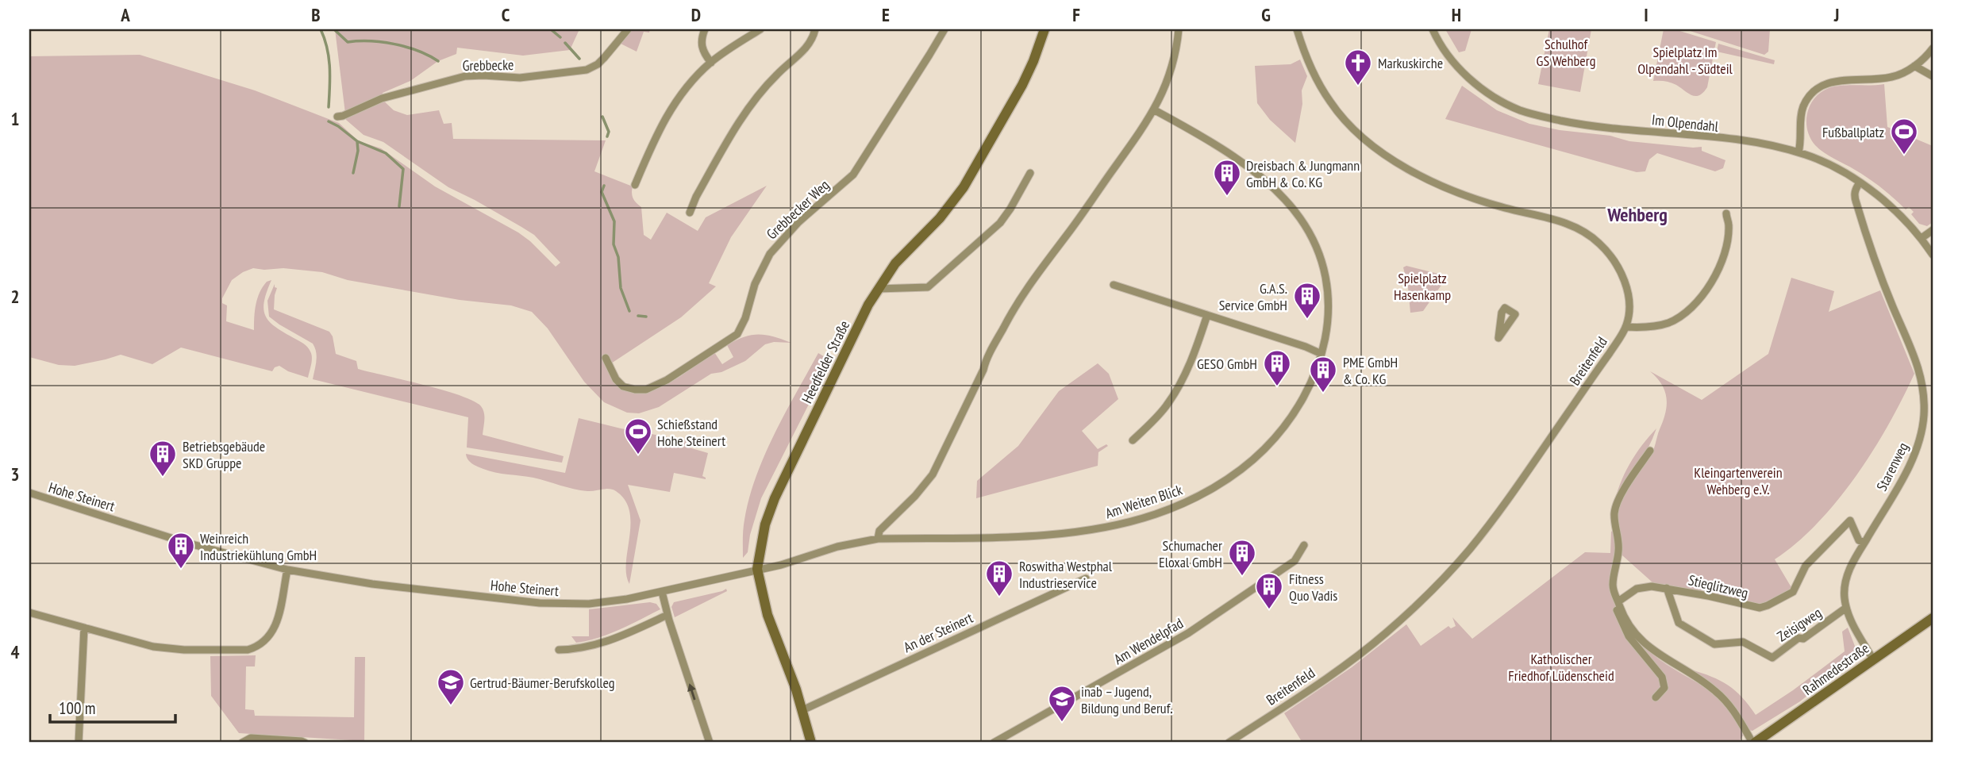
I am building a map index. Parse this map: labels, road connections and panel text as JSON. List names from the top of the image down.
{
  "streets": {
    "main road": ["Heedfelder Straße", "Rahmedestraße"],
    "street": [
      "Grebbecke",
      "Im Olpendahl",
      "Grebbecker Weg",
      "Breitenfeld",
      "Starenweg",
      "Hohe Steinert",
      "Am Weiten Blick",
      "Stieglitzweg",
      "Zeisigweg",
      "An der Steinert",
      "Am Wendelpfad"
    ]
  },
  "crossings": [
    ["Im Olpendahl", "Starenweg"],
    ["Heedfelder Straße", "Hohe Steinert"],
    ["Heedfelder Straße", "Am Weiten Blick"],
    ["Heedfelder Straße", "An der Steinert"],
    ["Starenweg", "Stieglitzweg"],
    ["Starenweg", "Zeisigweg"],
    ["Starenweg", "Rahmedestraße"],
    ["Hohe Steinert", "Am Weiten Blick"],
    ["Stieglitzweg", "Zeisigweg"]
  ],
  "districts": ["Wehberg"],
  "parks": [
    "Schulhof GS Wehberg",
    "Spielplatz Im Olpendahl - Südteil",
    "Spielplatz Hasenkamp",
    "Kleingartenverein Wehberg e.V.",
    "Katholischer Friedhof Lüdenscheid"
  ],
  "places": {
    "church": ["Markuskirche"],
    "sports": ["Fußballplatz", "Schießstand Hohe Steinert"],
    "building": [
      "Dreisbach & Jungmann GmbH & Co. KG",
      "G.A.S. Service GmbH",
      "GESO GmbH",
      "PME GmbH & Co. KG",
      "Betriebsgebäude SKD Gruppe",
      "Weinreich Industriekühlung GmbH",
      "Schumacher Eloxal GmbH",
      "Roswitha Westphal Industrieservice",
      "Fitness Quo Vadis"
    ],
    "school or university": ["Gertrud-Bäumer-Berufskolleg", "inab – Jugend, Bildung und Beruf."]
  },
  "scale_bar": "100 m",
  "grid": {
    "columns": [
      "A",
      "B",
      "C",
      "D",
      "E",
      "F",
      "G",
      "H",
      "I",
      "J"
    ],
    "rows": [
      "1",
      "2",
      "3",
      "4"
    ]
  }
}
